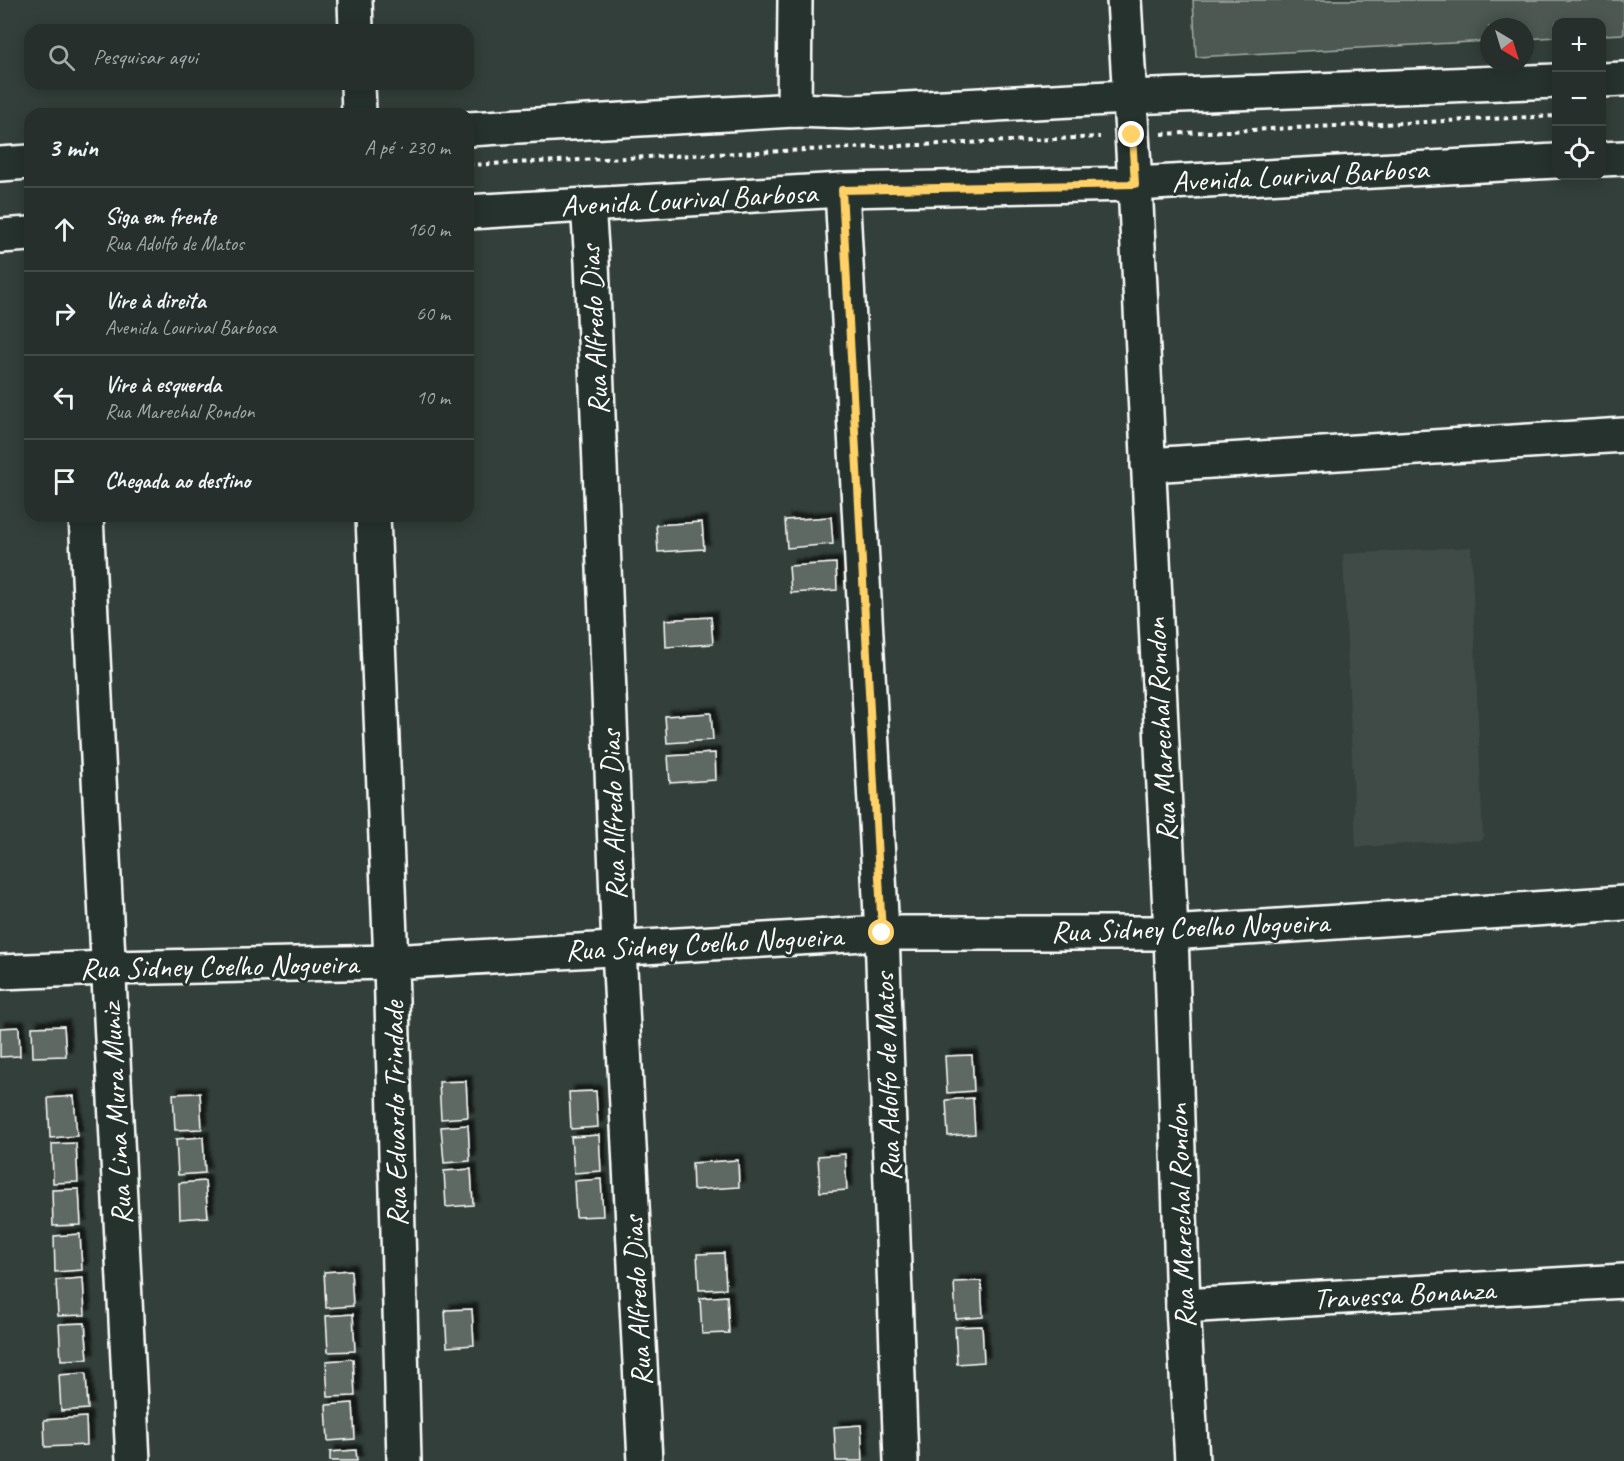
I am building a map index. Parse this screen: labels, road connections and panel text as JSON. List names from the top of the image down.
{
  "streets": {
    "street": [
      "Avenida Lourival Barbosa",
      "Rua Alfredo Dias",
      "Rua Marechal Rondon",
      "Rua Sidney Coelho Nogueira",
      "Rua Adolfo de Matos",
      "Rua Lina Mura Muniz",
      "Rua Eduardo Trindade",
      "Travessa Bonanza"
    ]
  },
  "crossings": [
    ["Avenida Lourival Barbosa", "Rua Alfredo Dias"],
    ["Avenida Lourival Barbosa", "Rua Marechal Rondon"],
    ["Avenida Lourival Barbosa", "Rua Adolfo de Matos"],
    ["Rua Alfredo Dias", "Rua Sidney Coelho Nogueira"],
    ["Rua Marechal Rondon", "Rua Sidney Coelho Nogueira"],
    ["Rua Marechal Rondon", "Travessa Bonanza"],
    ["Rua Sidney Coelho Nogueira", "Rua Adolfo de Matos"],
    ["Rua Sidney Coelho Nogueira", "Rua Lina Mura Muniz"],
    ["Rua Sidney Coelho Nogueira", "Rua Eduardo Trindade"]
  ],
  "north": "bottom right",
  "page": {
    "map_buttons": ["+", "−"],
    "search": "Pesquisar aqui",
    "heading": ["3 min", "A pé · 230 m"],
    "list": [
      ["Siga em frente", "Rua Adolfo de Matos", "160 m"],
      ["Vire à direita", "Avenida Lourival Barbosa", "60 m"],
      ["Vire à esquerda", "Rua Marechal Rondon", "10 m"],
      "Chegada ao destino"
    ]
  }
}
